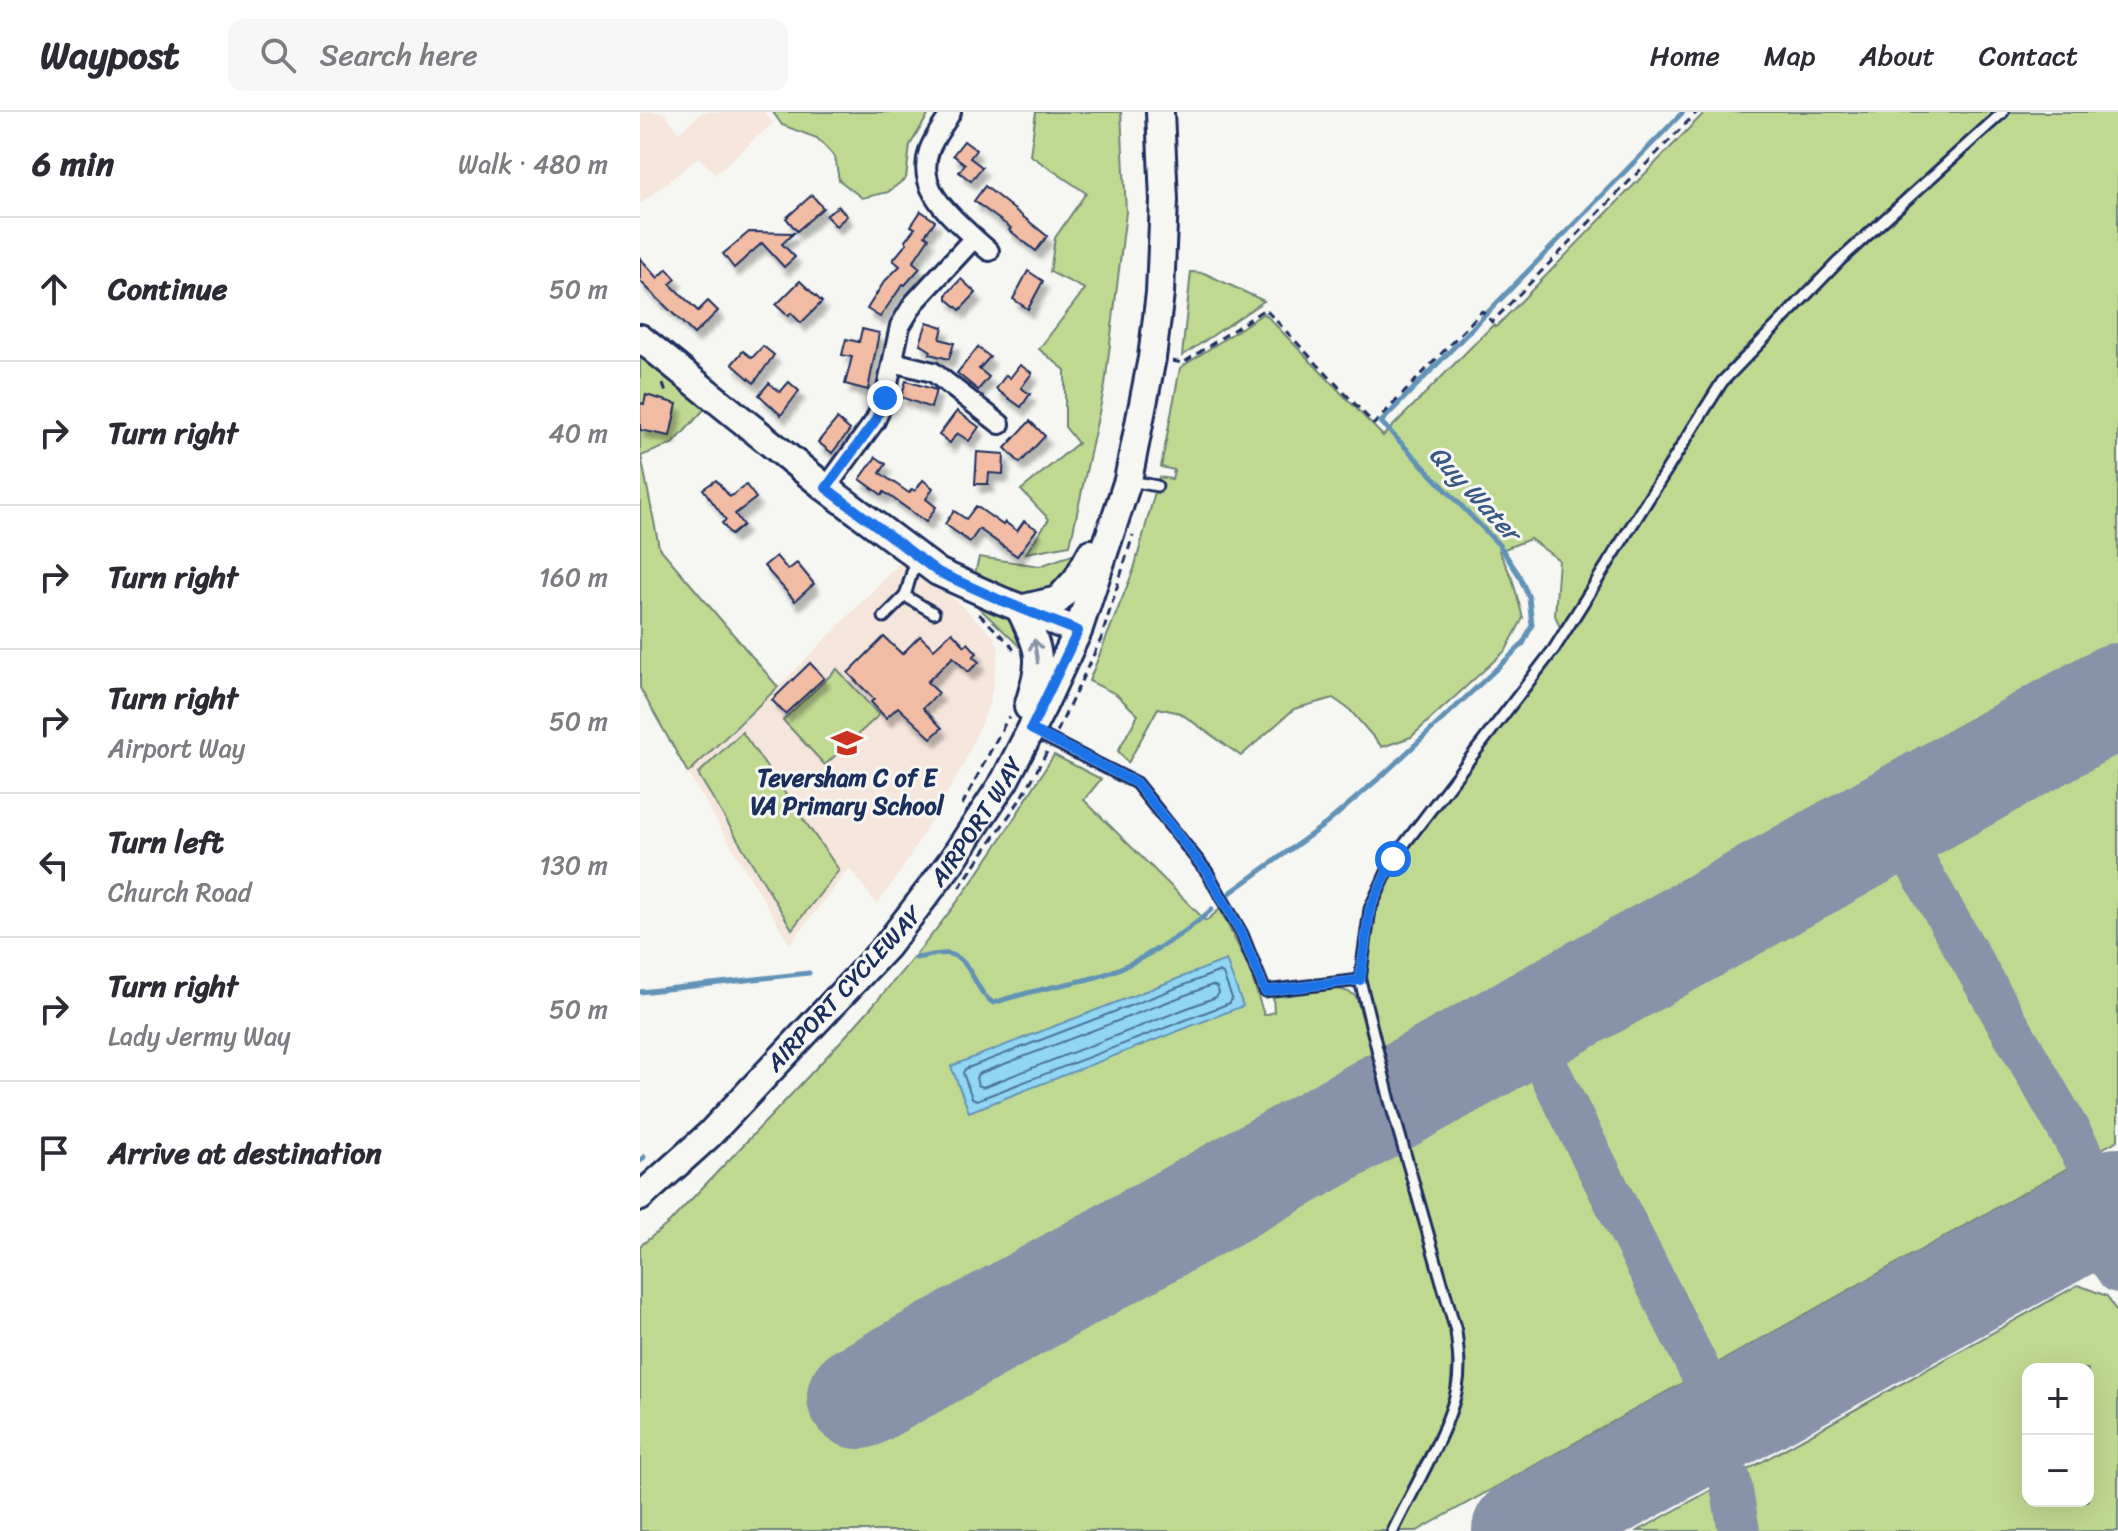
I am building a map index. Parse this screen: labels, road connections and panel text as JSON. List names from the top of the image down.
{
  "streets": {
    "street": ["AIRPORT WAY"]
  },
  "water": ["Quy Water"],
  "places": {
    "school or university": ["Teversham C of E VA Primary School"]
  },
  "page": {
    "header": "Waypost",
    "search": "Search here",
    "nav": [
      "Home",
      "Map",
      "About",
      "Contact"
    ],
    "heading": ["6 min", "Walk · 480 m"],
    "list": [
      ["Continue", "50 m"],
      ["Turn right", "40 m"],
      ["Turn right", "160 m"],
      ["Turn right", "Airport Way", "50 m"],
      ["Turn left", "Church Road", "130 m"],
      ["Turn right", "Lady Jermy Way", "50 m"],
      "Arrive at destination"
    ],
    "map_buttons": ["+", "−"]
  }
}
